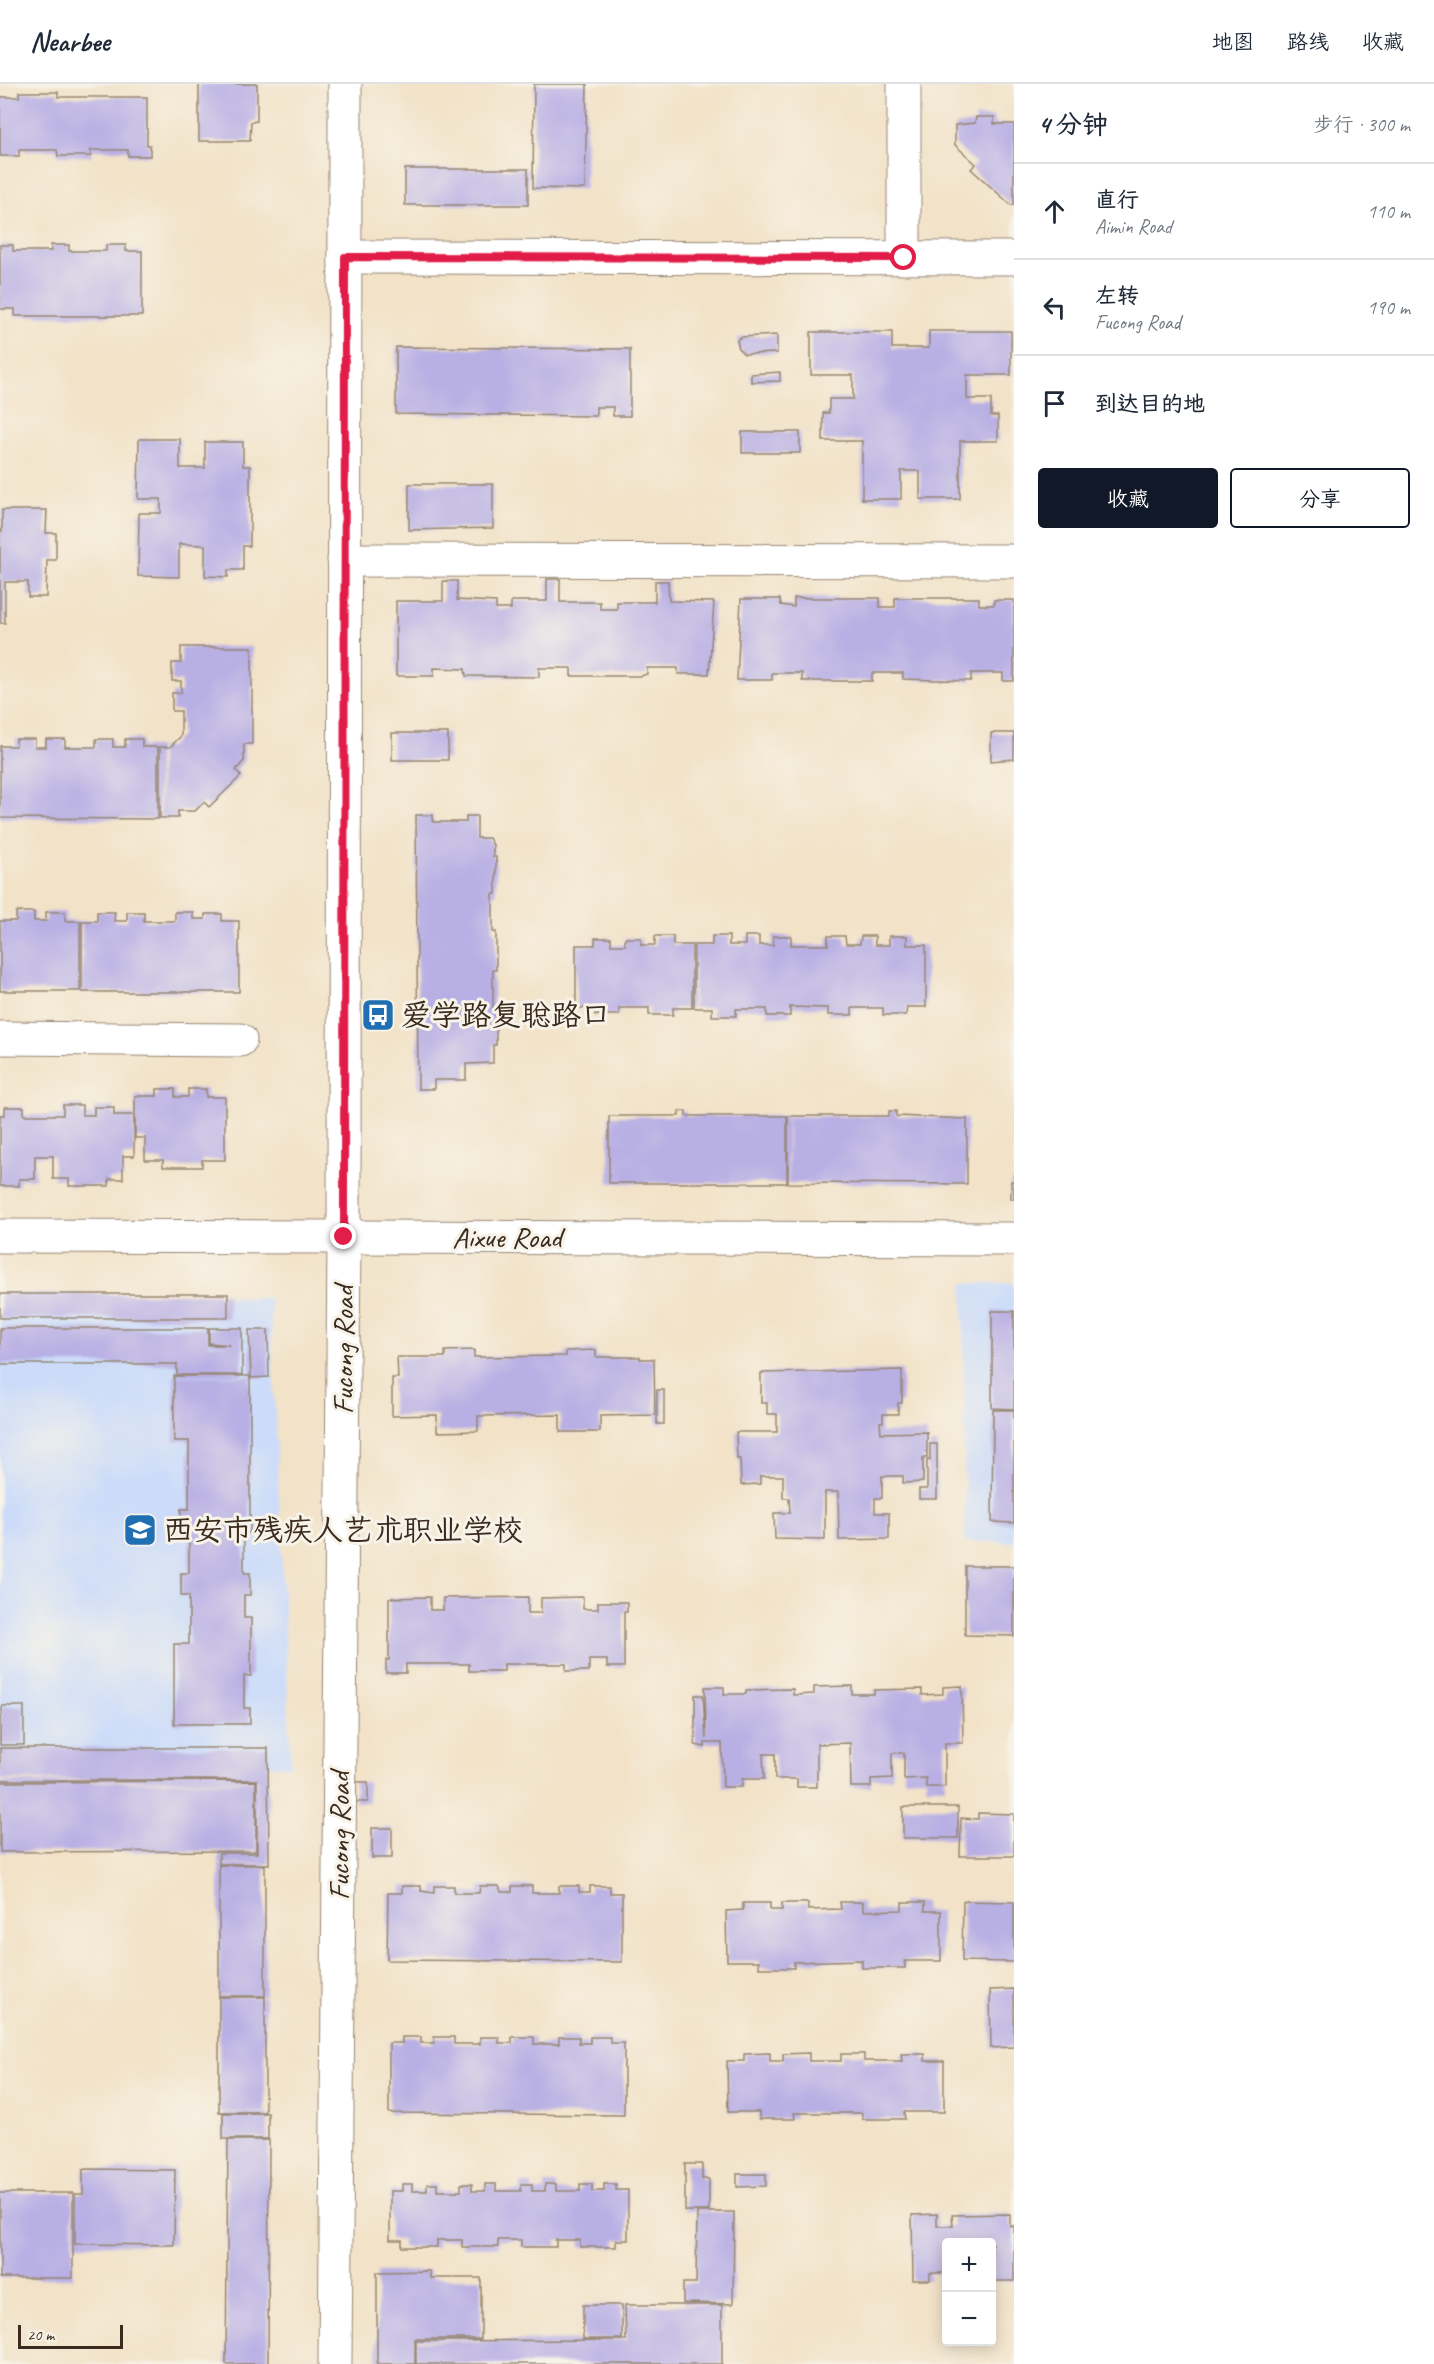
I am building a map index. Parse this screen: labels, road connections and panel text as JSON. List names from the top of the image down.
{
  "streets": {
    "street": ["Aixue Road", "Fucong Road"]
  },
  "crossings": [
    ["Aixue Road", "Fucong Road"]
  ],
  "places": {
    "bus stop": ["爱学路复聪路口"],
    "school or university": ["西安市残疾人艺术职业学校"]
  },
  "scale_bar": "20 m",
  "page": {
    "header": "Nearbee",
    "nav": ["地图", "路线", "收藏"],
    "heading": ["4 分钟", "步行 · 300 m"],
    "list": [
      ["直行", "Aimin Road", "110 m"],
      ["左转", "Fucong Road", "190 m"],
      "到达目的地"
    ],
    "buttons": ["收藏", "分享"],
    "map_buttons": ["+", "−"],
    "scale": "20 m"
  }
}
